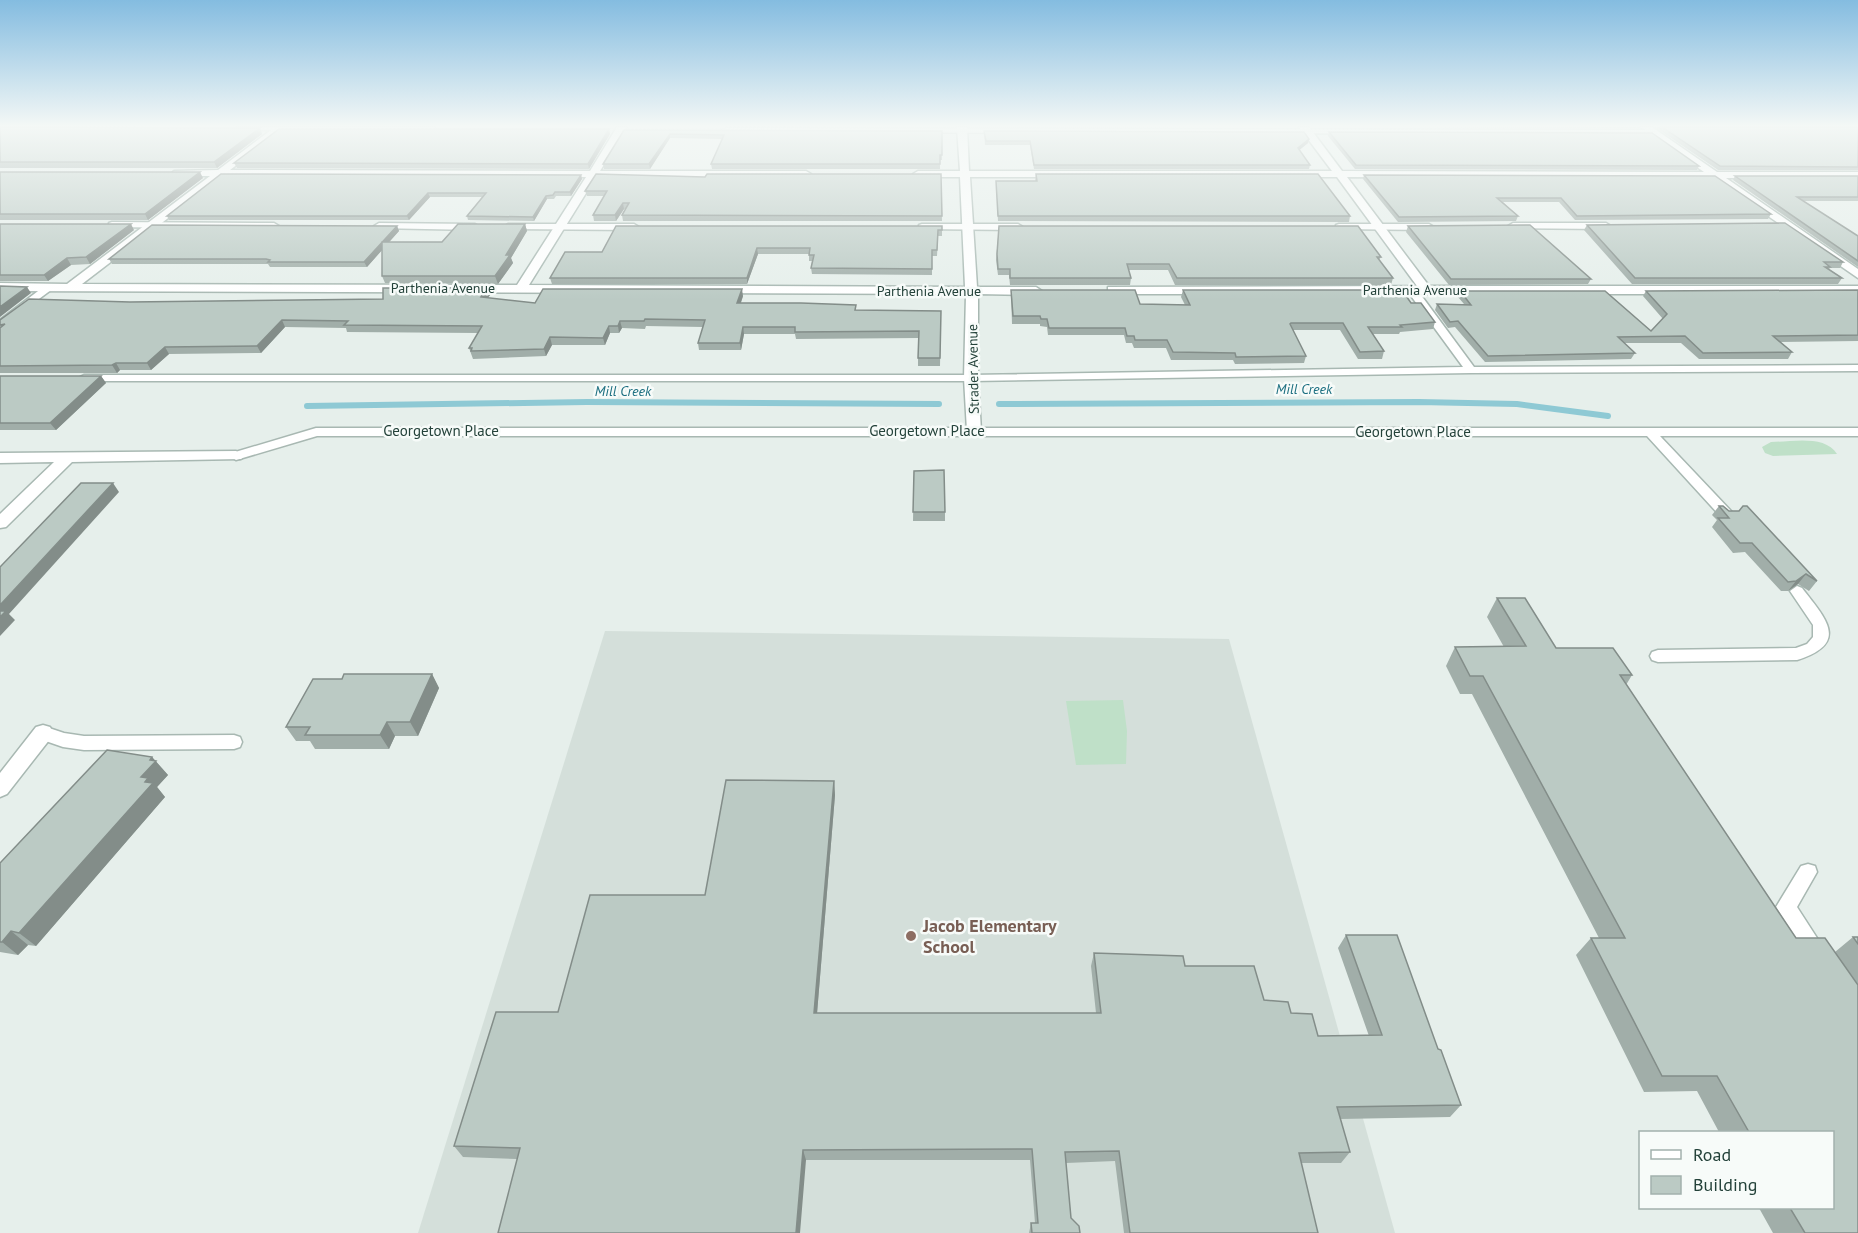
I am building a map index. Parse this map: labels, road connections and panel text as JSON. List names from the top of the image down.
{
  "streets": {
    "street": ["Parthenia Avenue", "Strader Avenue", "Georgetown Place"]
  },
  "crossings": [
    ["Parthenia Avenue", "Strader Avenue"],
    ["Strader Avenue", "Georgetown Place"]
  ],
  "water": ["Mill Creek"],
  "places": ["Jacob Elementary School"],
  "legend": ["Road", "Building"]
}
